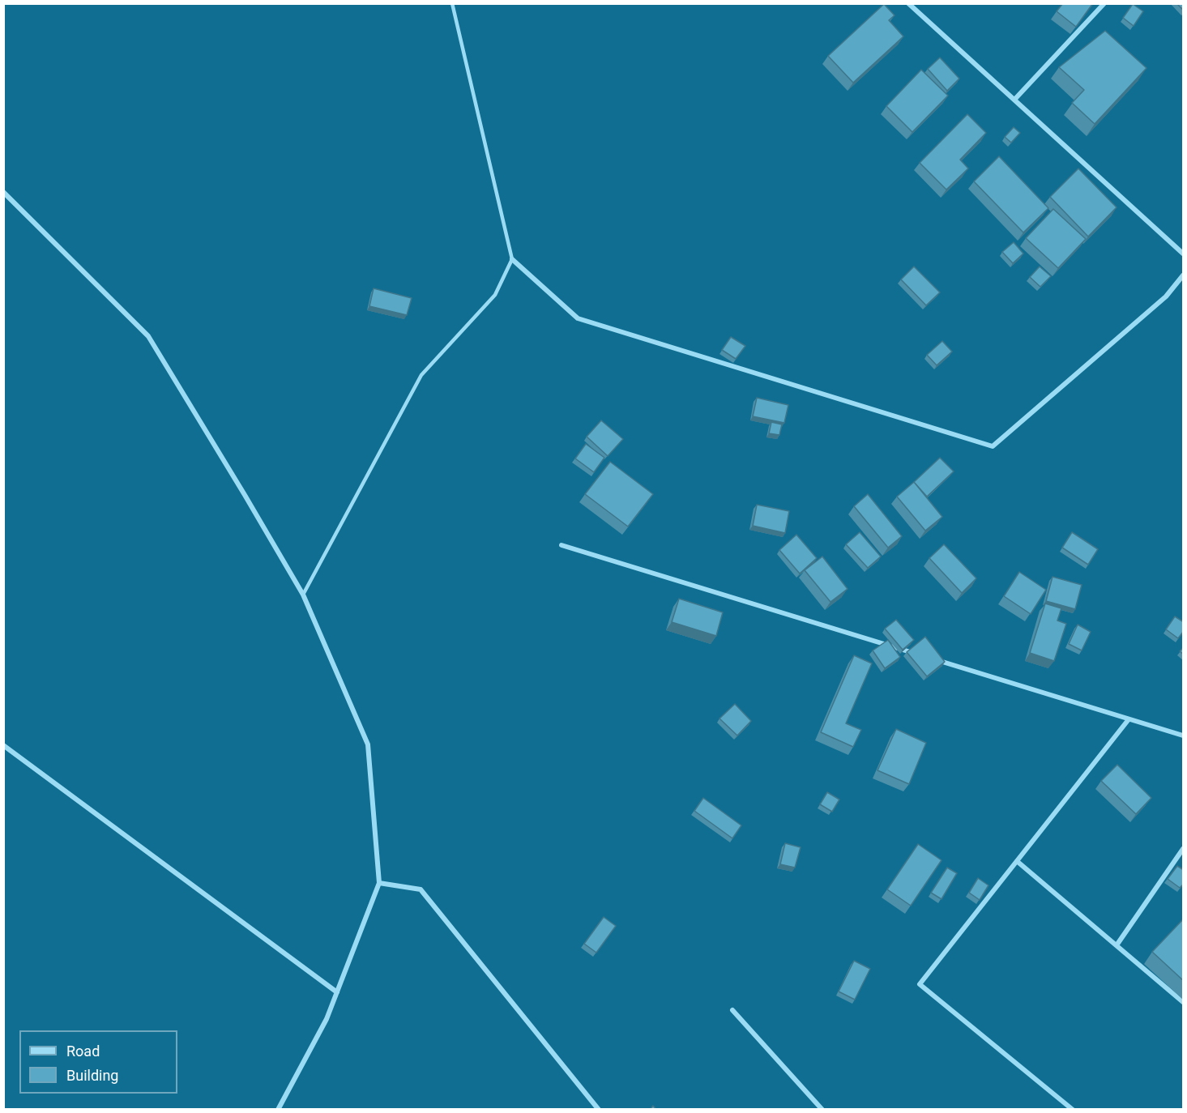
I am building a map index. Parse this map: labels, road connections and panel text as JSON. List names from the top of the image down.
{
  "legend": ["Road", "Building"]
}
